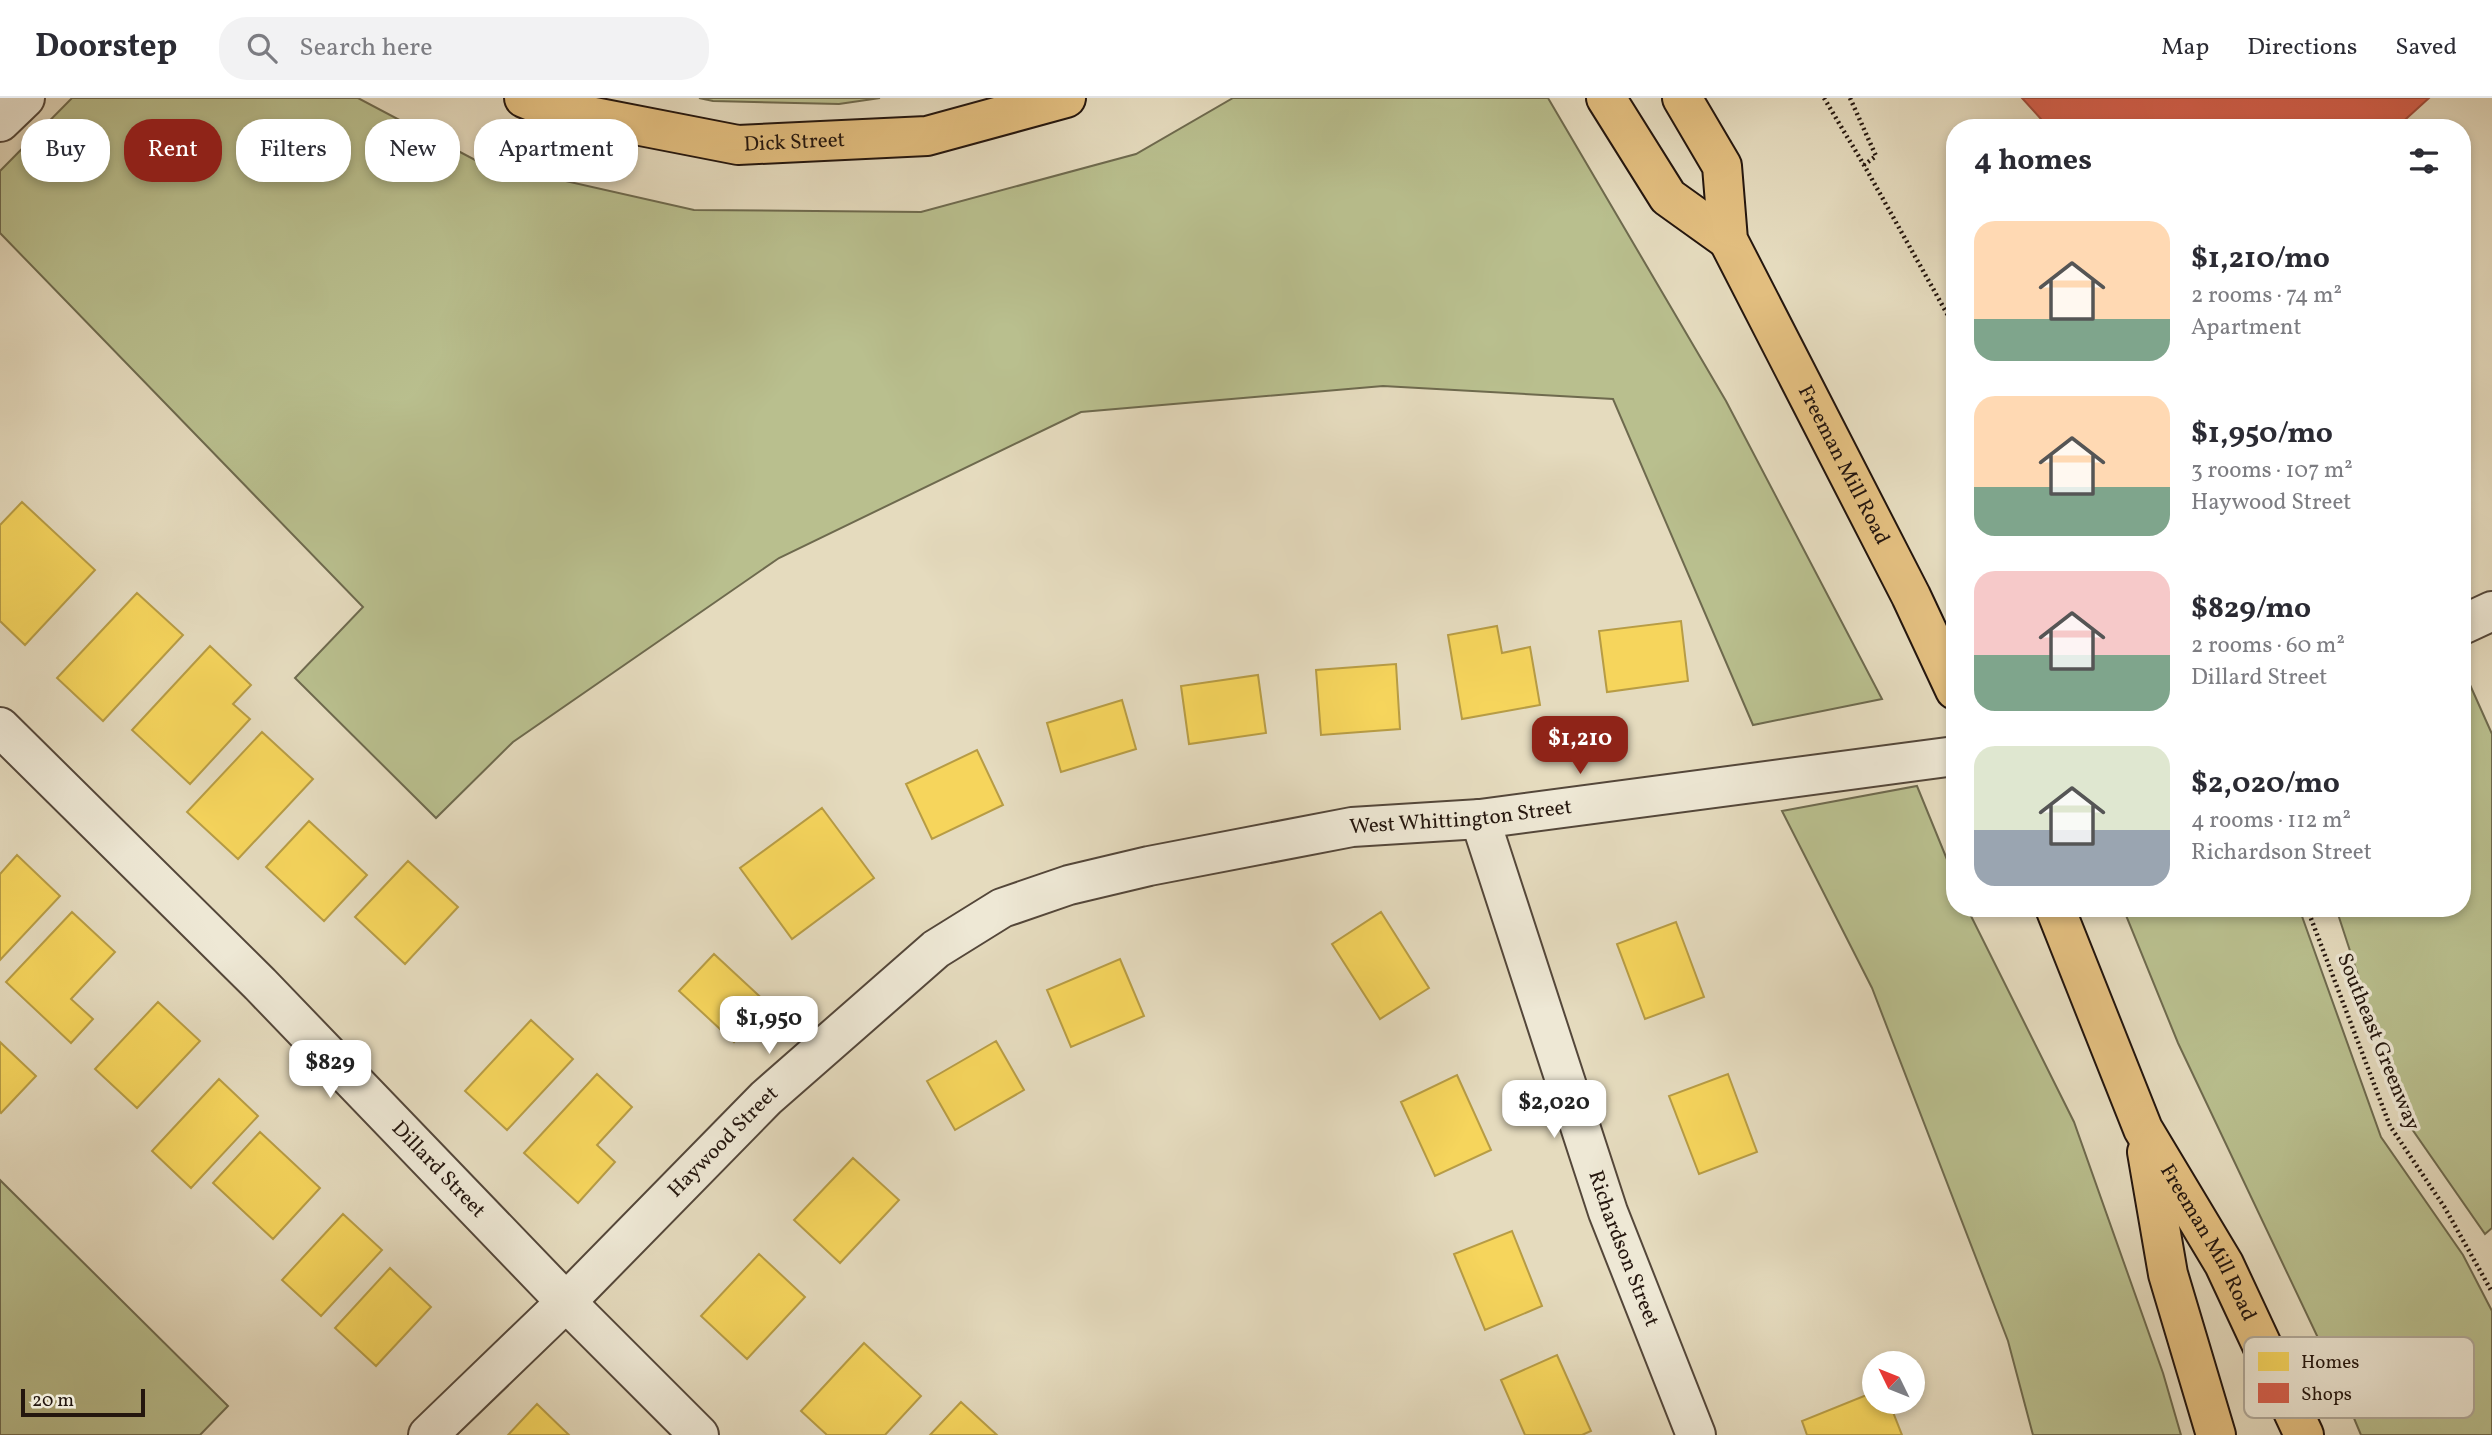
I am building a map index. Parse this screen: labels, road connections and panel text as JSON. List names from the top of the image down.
{
  "streets": {
    "main road": ["Dick Street", "Freeman Mill Road"],
    "street": [
      "West Whittington Street",
      "Haywood Street",
      "Dillard Street",
      "Richardson Street"
    ],
    "path": ["Southeast Greenway"]
  },
  "crossings": [
    ["West Whittington Street", "Haywood Street"],
    ["West Whittington Street", "Richardson Street"],
    ["Haywood Street", "Dillard Street"]
  ],
  "legend": ["Homes", "Shops"],
  "scale_bar": "20 m",
  "north": "top left",
  "page": {
    "header": "Doorstep",
    "search": "Search here",
    "nav": ["Map", "Directions", "Saved"],
    "chip": [
      "Buy",
      "Rent",
      "Filters",
      "New",
      "Apartment"
    ],
    "heading": "4 homes",
    "list": [
      {
        "name": "$1,210/mo",
        "note": "2 rooms · 74 m² · Apartment"
      },
      {
        "name": "$1,950/mo",
        "note": "3 rooms · 107 m² · Haywood Street"
      },
      {
        "name": "$829/mo",
        "note": "2 rooms · 60 m² · Dillard Street"
      },
      {
        "name": "$2,020/mo",
        "note": "4 rooms · 112 m² · Richardson Street"
      }
    ],
    "price": [
      "$1,210",
      "$1,950",
      "$829",
      "$2,020"
    ],
    "scale": "20 m"
  }
}
